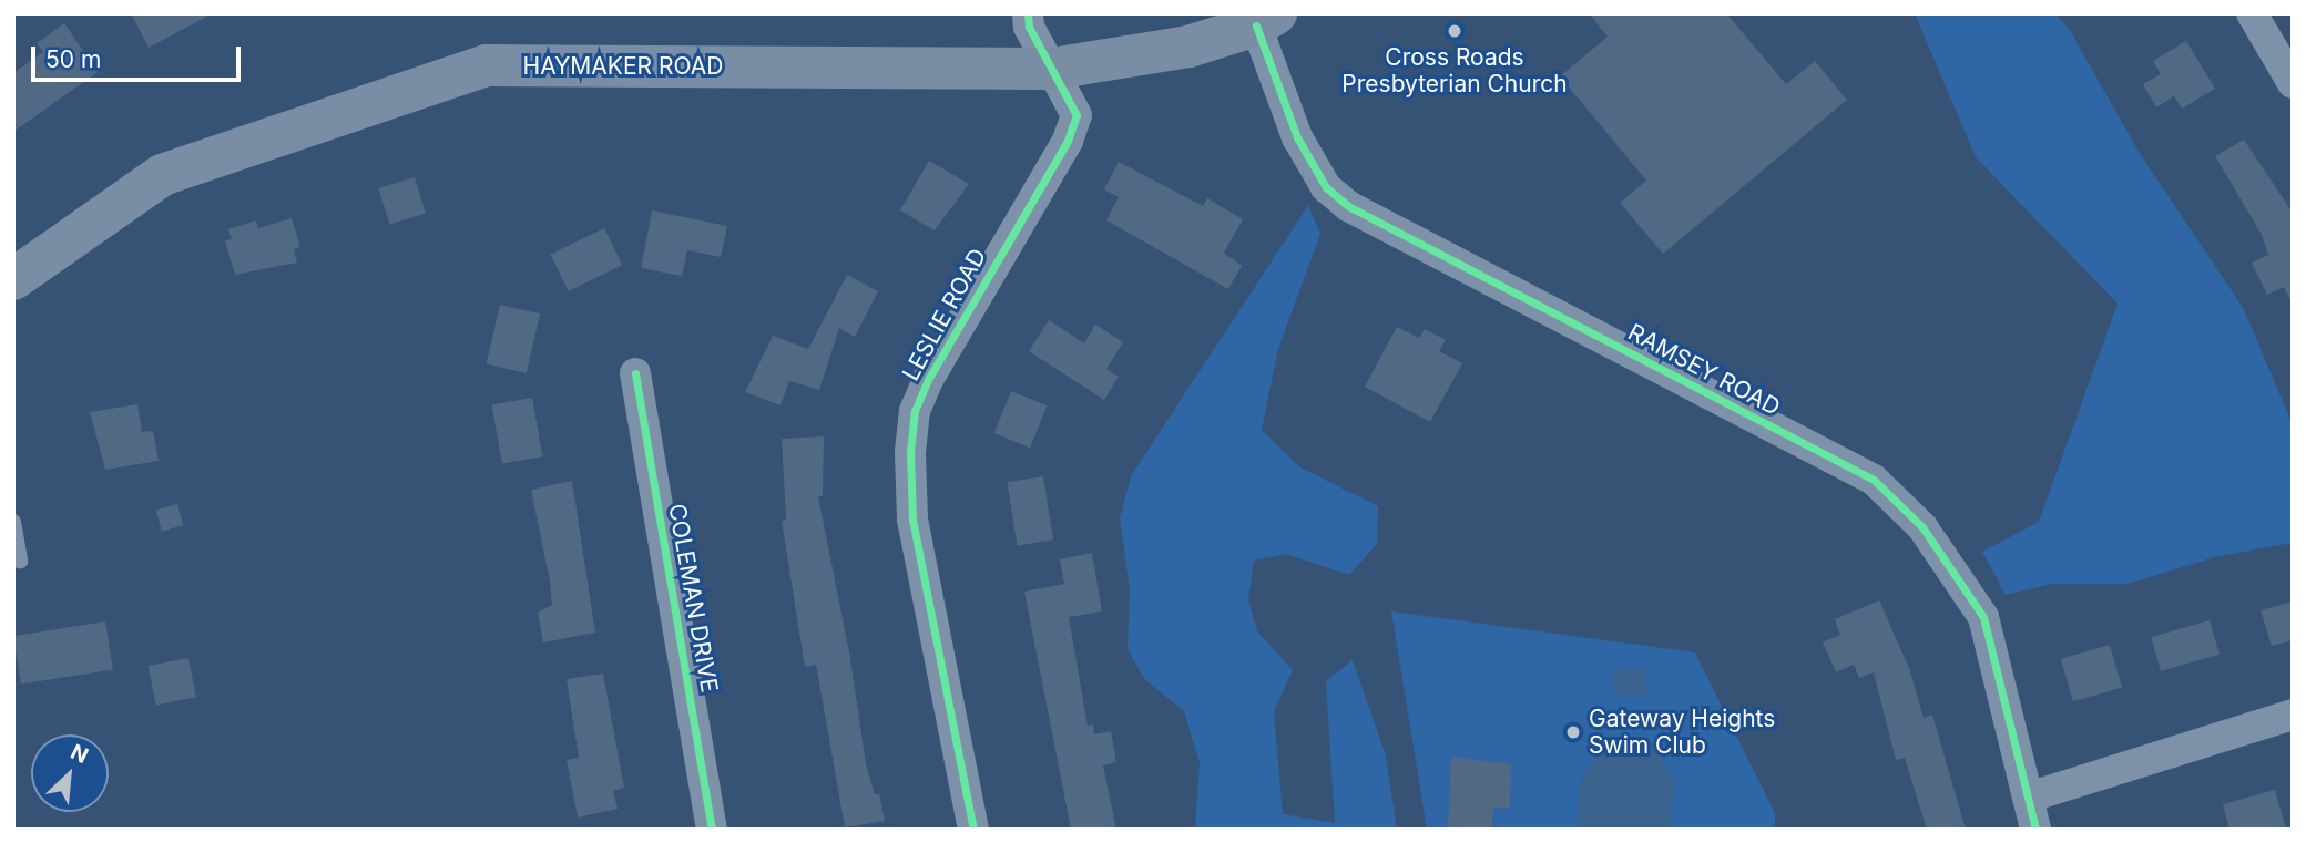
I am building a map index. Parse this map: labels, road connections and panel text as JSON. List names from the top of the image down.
{
  "streets": {
    "main road": ["HAYMAKER ROAD"],
    "street": ["LESLIE ROAD", "RAMSEY ROAD", "COLEMAN DRIVE"]
  },
  "crossings": [
    ["HAYMAKER ROAD", "LESLIE ROAD"],
    ["HAYMAKER ROAD", "RAMSEY ROAD"]
  ],
  "places": ["Cross Roads Presbyterian Church", "Gateway Heights Swim Club"],
  "scale_bar": "50 m",
  "north": "top right"
}
